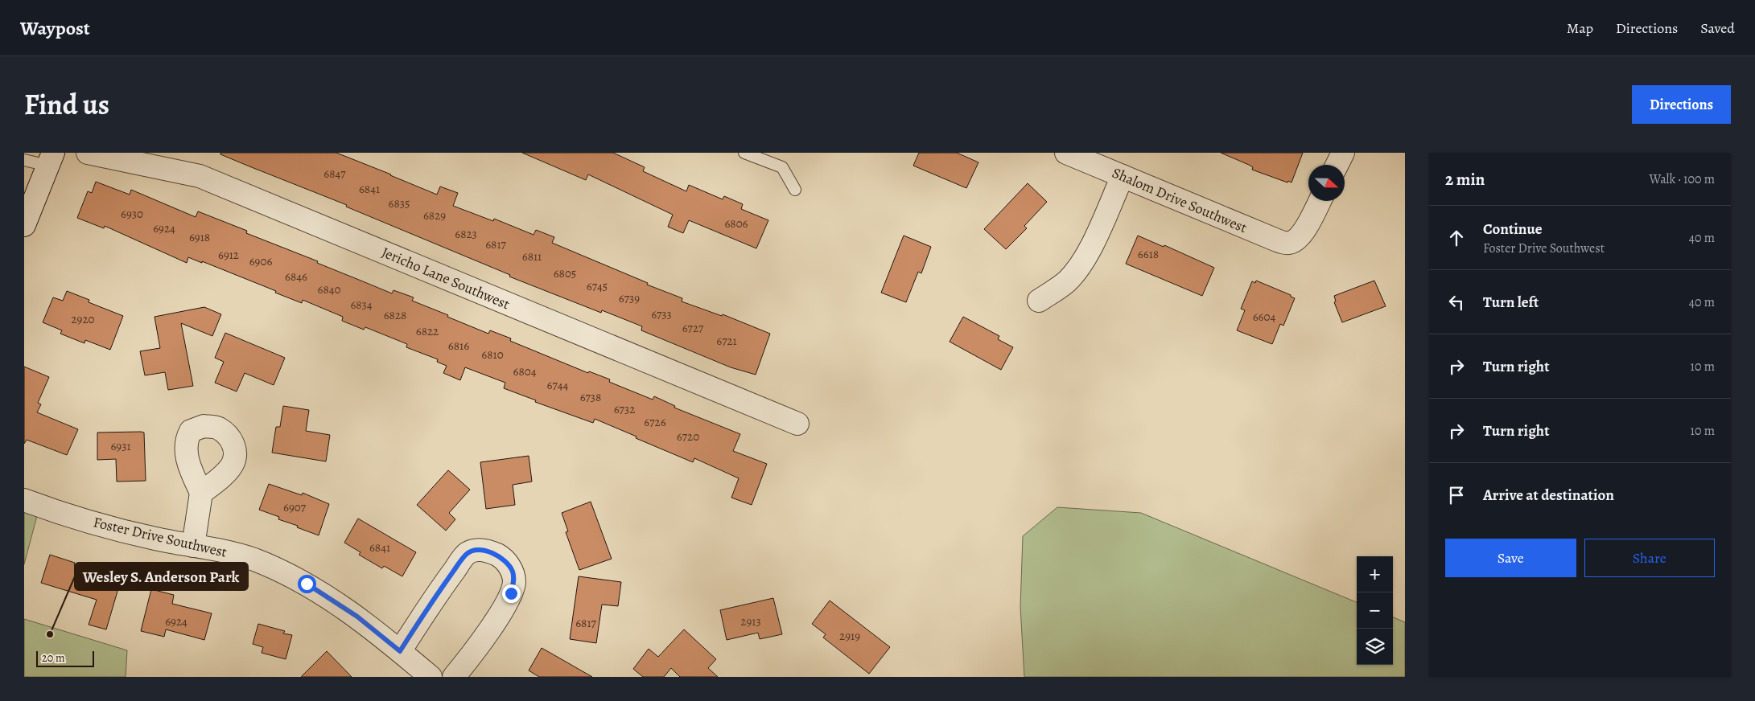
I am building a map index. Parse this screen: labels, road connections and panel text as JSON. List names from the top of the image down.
{
  "streets": {
    "street": ["Shalom Drive Southwest", "Jericho Lane Southwest", "Foster Drive Southwest"]
  },
  "places": ["Wesley S. Anderson Park"],
  "house_numbers": [
    "6847",
    "6841",
    "6835",
    "6930",
    "6829",
    "6806",
    "6924",
    "6823",
    "6918",
    "6817",
    "6618",
    "6912",
    "6811",
    "6906",
    "6805",
    "6846",
    "6745",
    "6840",
    "6739",
    "6834",
    "6733",
    "6828",
    "6604",
    "2920",
    "6727",
    "6822",
    "6721",
    "6816",
    "6810",
    "6804",
    "6744",
    "6738",
    "6732",
    "6726",
    "6720",
    "6931",
    "6907",
    "6841",
    "6924",
    "2913",
    "6817",
    "2919"
  ],
  "scale_bar": "20 m",
  "north": "right",
  "page": {
    "header": "Waypost",
    "nav": ["Map", "Directions", "Saved"],
    "title": "Find us",
    "buttons": [
      "Directions",
      ["Save", "Share"]
    ],
    "heading": ["2 min", "Walk · 100 m"],
    "list": [
      ["Continue", "Foster Drive Southwest", "40 m"],
      ["Turn left", "40 m"],
      ["Turn right", "10 m"],
      ["Turn right", "10 m"],
      "Arrive at destination"
    ],
    "map_buttons": ["+", "−"],
    "scale": "20 m"
  }
}
